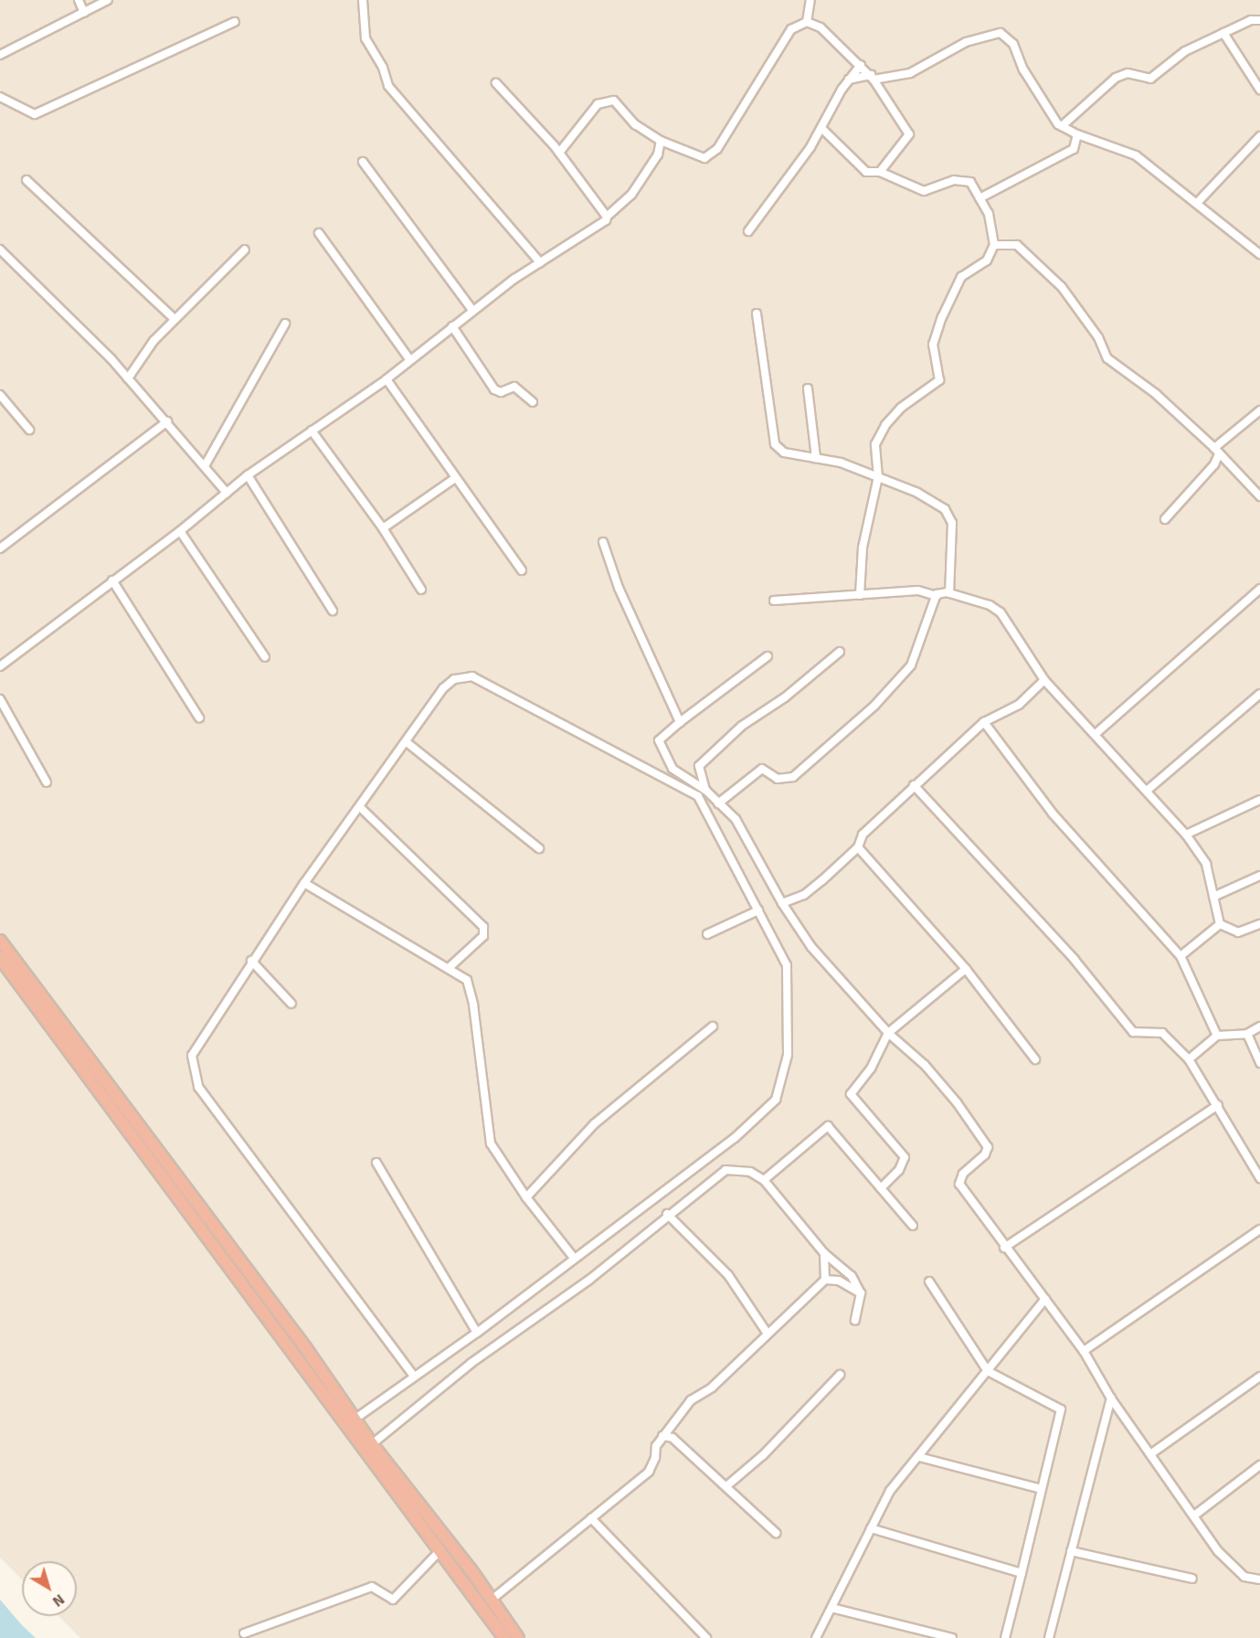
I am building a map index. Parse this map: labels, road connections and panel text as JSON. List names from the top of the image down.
{
  "north": "bottom right"
}
